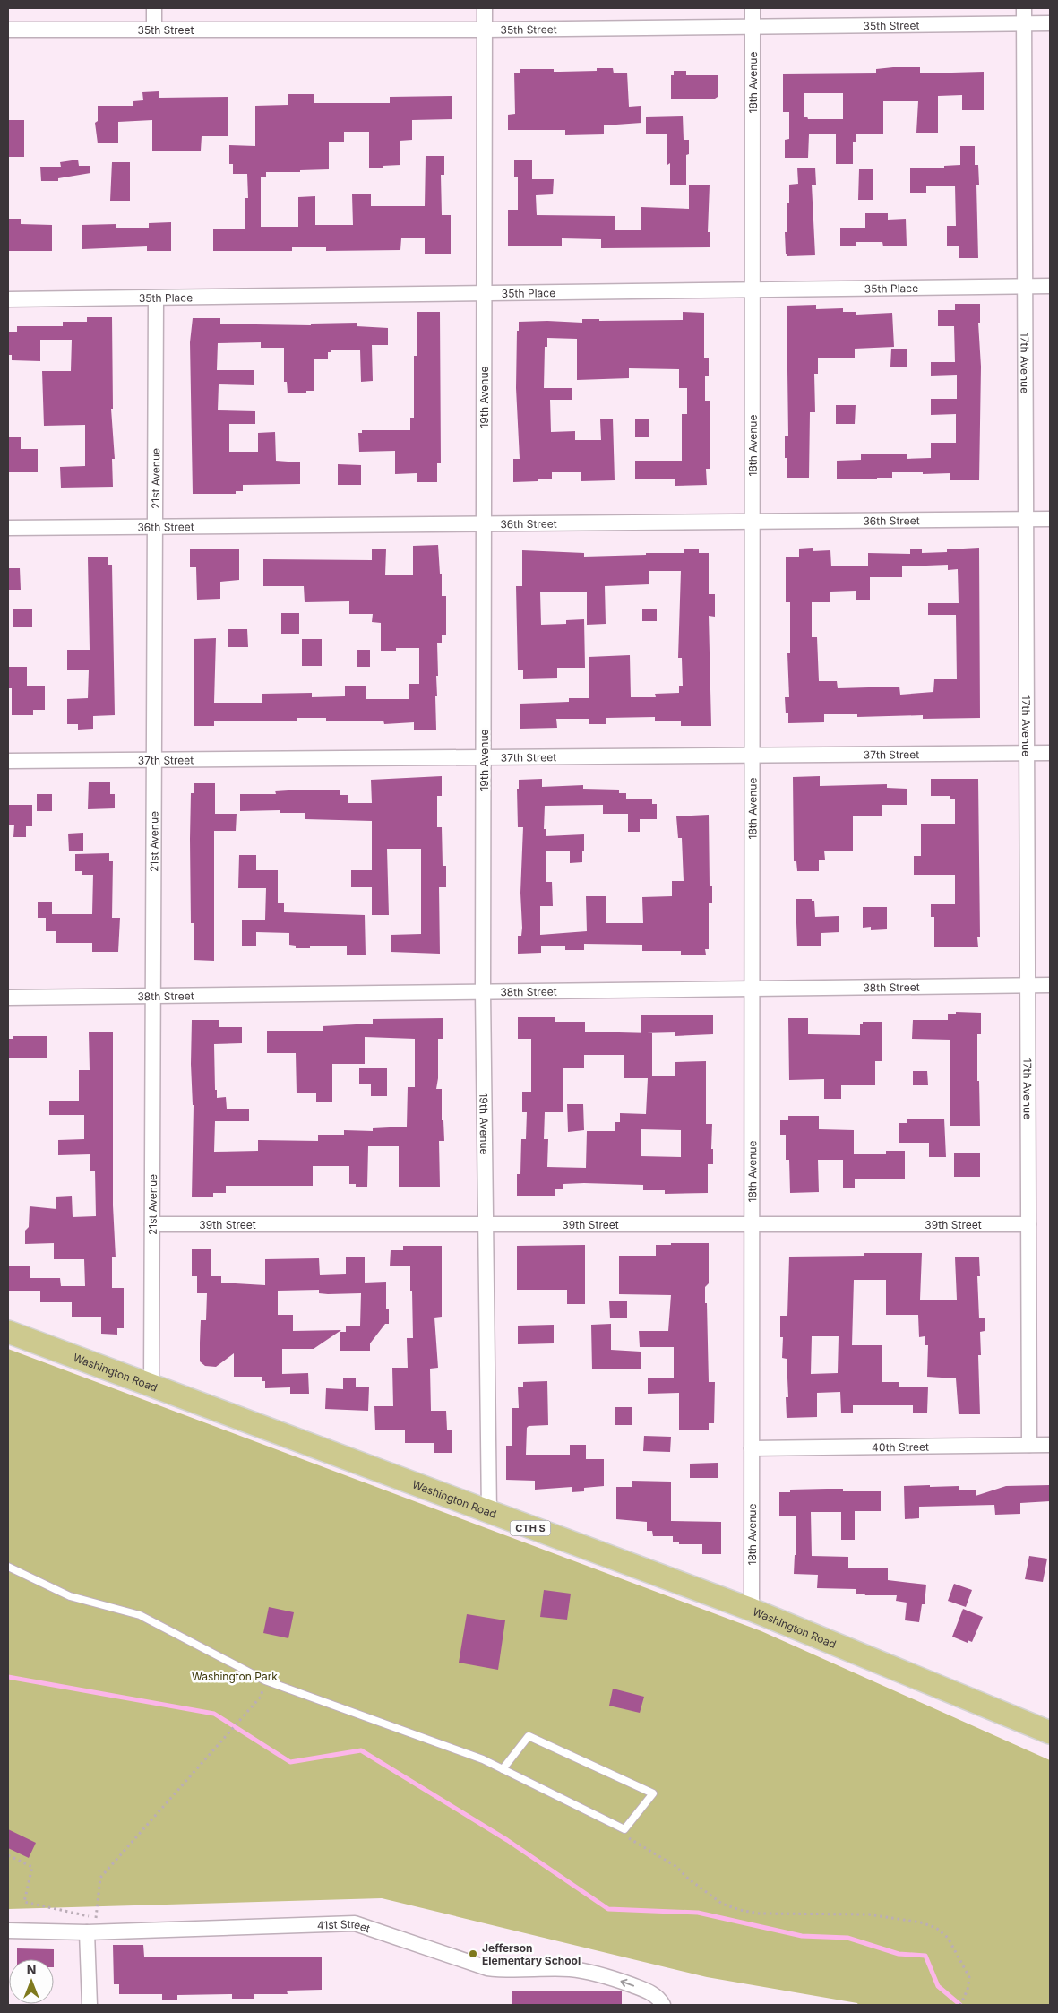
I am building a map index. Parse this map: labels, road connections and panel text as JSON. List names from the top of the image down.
{
  "streets": {
    "main road": ["Washington Road", "CTH S"],
    "street": [
      "35th Street",
      "18th Avenue",
      "35th Place",
      "17th Avenue",
      "19th Avenue",
      "21st Avenue",
      "36th Street",
      "37th Street",
      "38th Street",
      "39th Street",
      "40th Street",
      "41st Street"
    ]
  },
  "crossings": [
    ["35th Street", "18th Avenue"],
    ["35th Street", "17th Avenue"],
    ["35th Street", "19th Avenue"],
    ["18th Avenue", "35th Place"],
    ["18th Avenue", "36th Street"],
    ["18th Avenue", "37th Street"],
    ["18th Avenue", "38th Street"],
    ["18th Avenue", "39th Street"],
    ["18th Avenue", "Washington Road"],
    ["18th Avenue", "40th Street"],
    ["35th Place", "17th Avenue"],
    ["35th Place", "19th Avenue"],
    ["35th Place", "21st Avenue"],
    ["17th Avenue", "36th Street"],
    ["17th Avenue", "37th Street"],
    ["17th Avenue", "38th Street"],
    ["17th Avenue", "39th Street"],
    ["17th Avenue", "40th Street"],
    ["19th Avenue", "36th Street"],
    ["19th Avenue", "37th Street"],
    ["19th Avenue", "38th Street"],
    ["19th Avenue", "39th Street"],
    ["19th Avenue", "Washington Road"],
    ["21st Avenue", "36th Street"],
    ["21st Avenue", "37th Street"],
    ["21st Avenue", "38th Street"],
    ["21st Avenue", "39th Street"],
    ["21st Avenue", "Washington Road"]
  ],
  "one_way": ["41st Street"],
  "parks": ["Washington Park"],
  "places": ["Jefferson Elementary School"],
  "north": "top"
}
